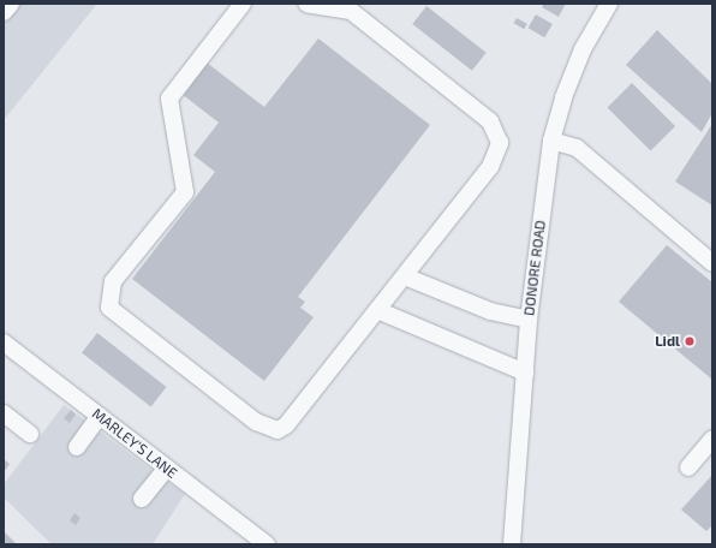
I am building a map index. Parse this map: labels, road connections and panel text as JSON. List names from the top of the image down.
{
  "streets": {
    "street": ["DONORE ROAD", "MARLEY'S LANE"]
  },
  "places": ["Lidl"]
}
